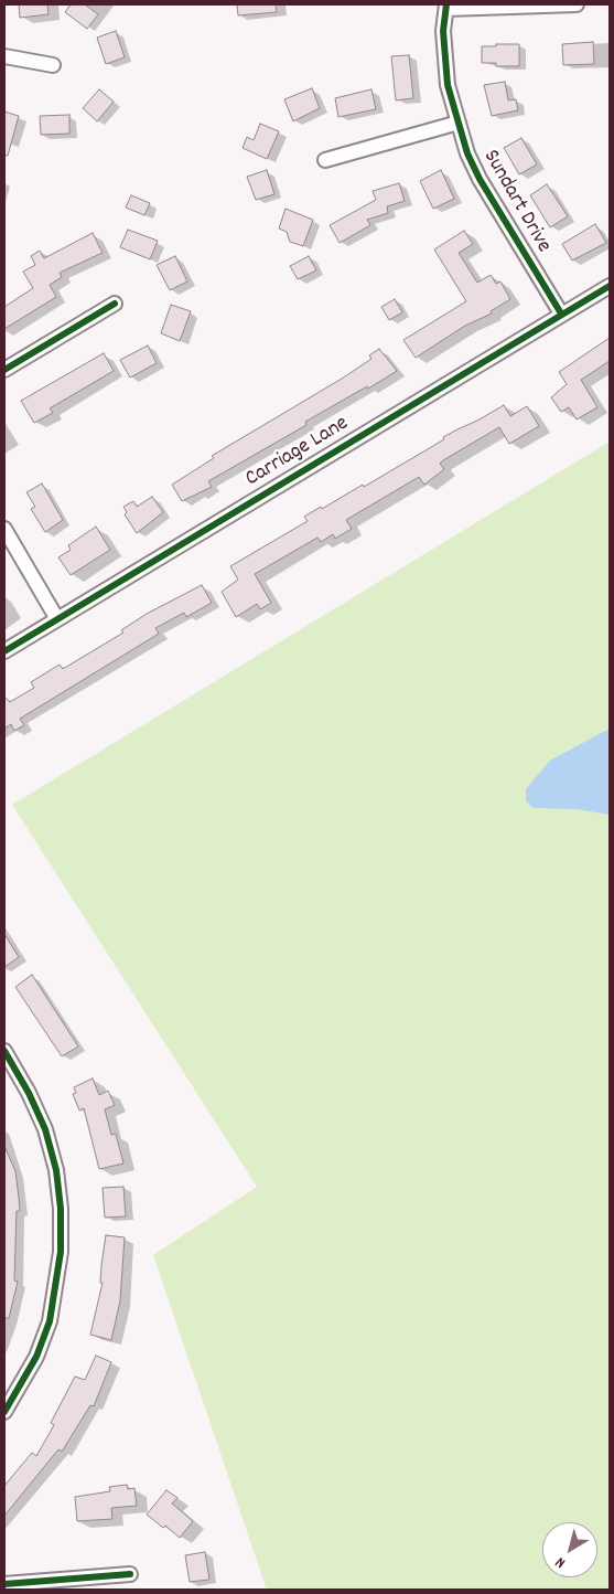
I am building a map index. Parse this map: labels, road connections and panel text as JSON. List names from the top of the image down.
{
  "streets": {
    "street": ["Sundart Drive", "Carriage Lane"]
  },
  "crossings": [
    ["Sundart Drive", "Carriage Lane"]
  ],
  "north": "bottom left"
}
